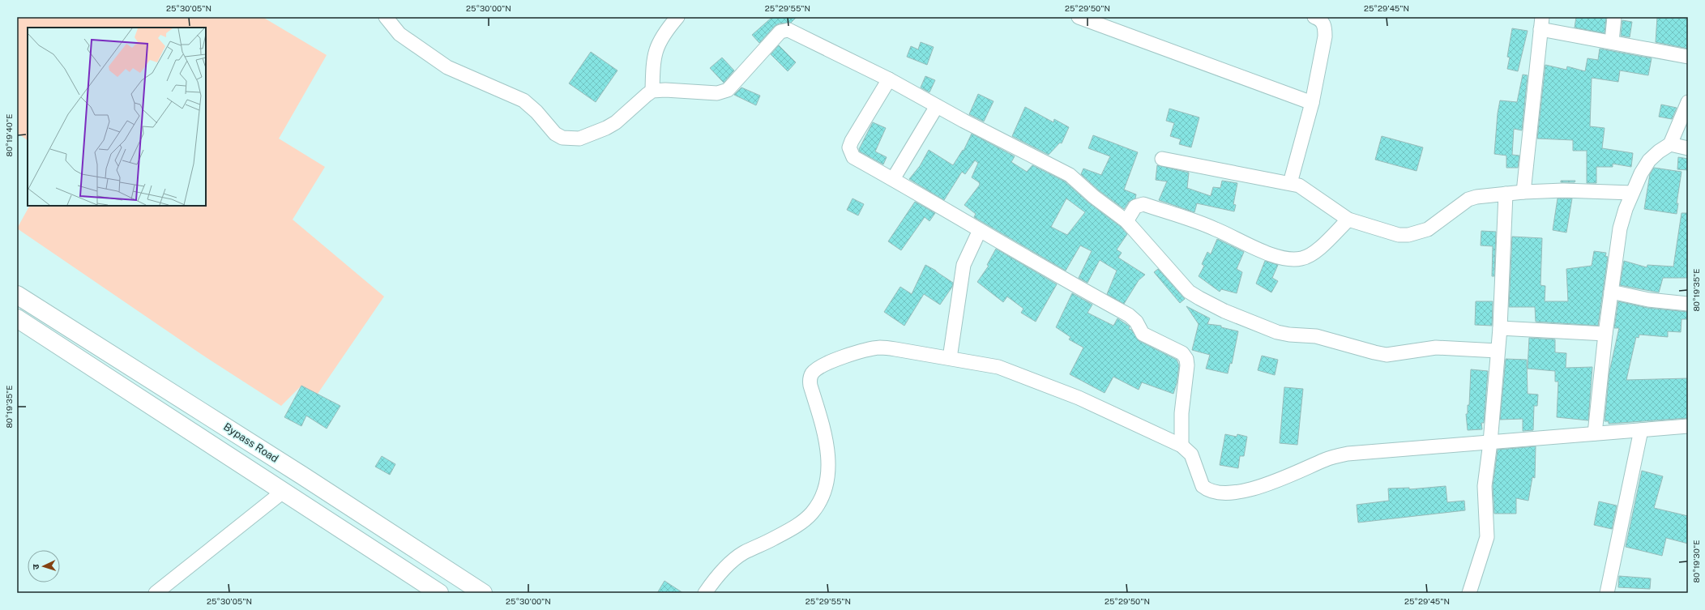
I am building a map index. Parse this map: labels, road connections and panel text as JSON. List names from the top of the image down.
{
  "streets": {
    "main road": ["Bypass Road"]
  },
  "north": "left",
  "coordinates": [
    "25°30'05\"N",
    "25°30'00\"N",
    "25°29'55\"N",
    "25°29'50\"N",
    "25°29'45\"N",
    "80°19'40\"E",
    "80°19'35\"E",
    "80°19'30\"E"
  ]
}
